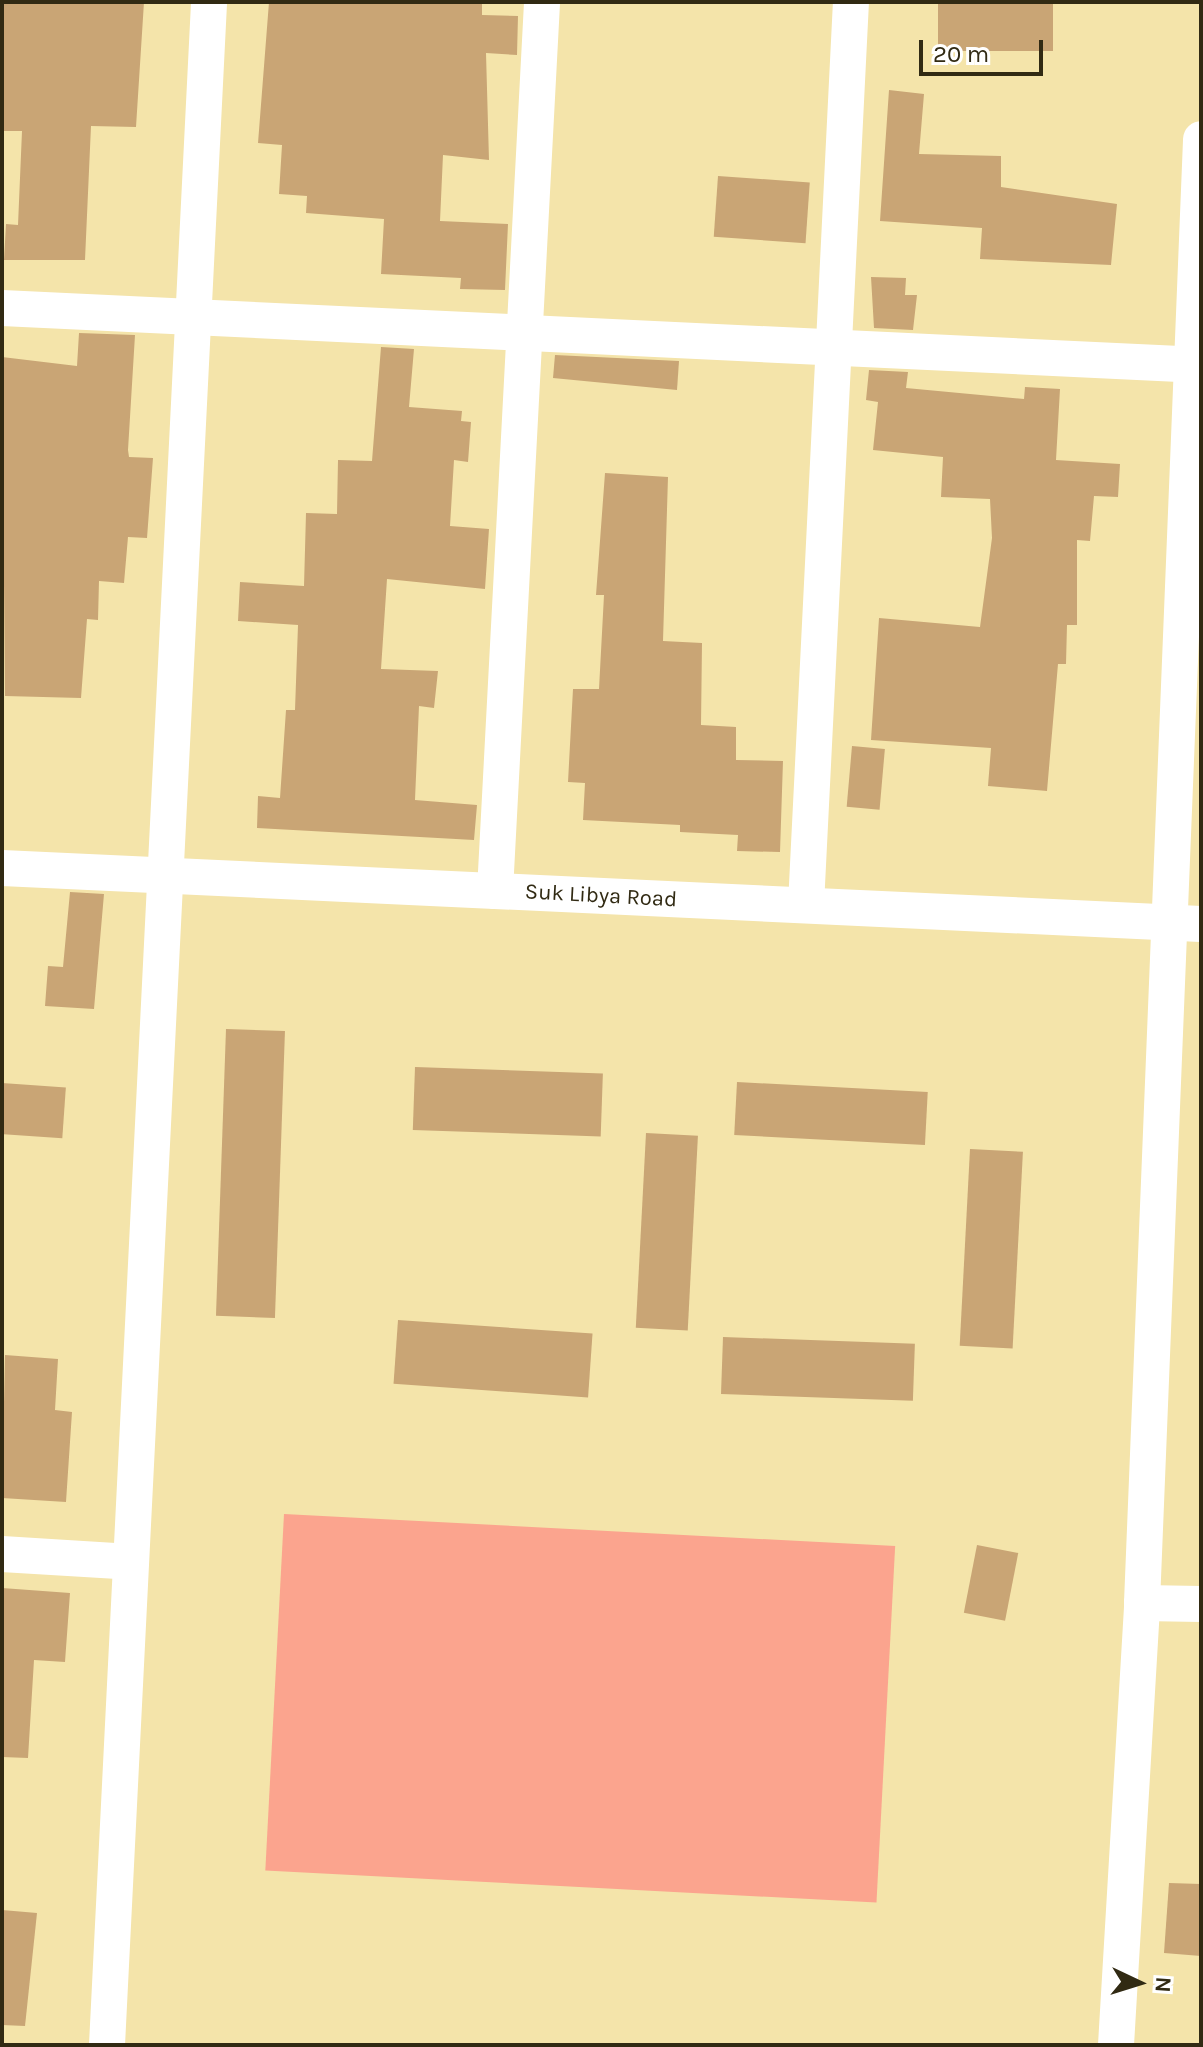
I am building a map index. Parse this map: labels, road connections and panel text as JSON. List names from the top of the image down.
{
  "streets": {
    "street": ["Suk Libya Road"]
  },
  "scale_bar": "20 m",
  "north": "right"
}
